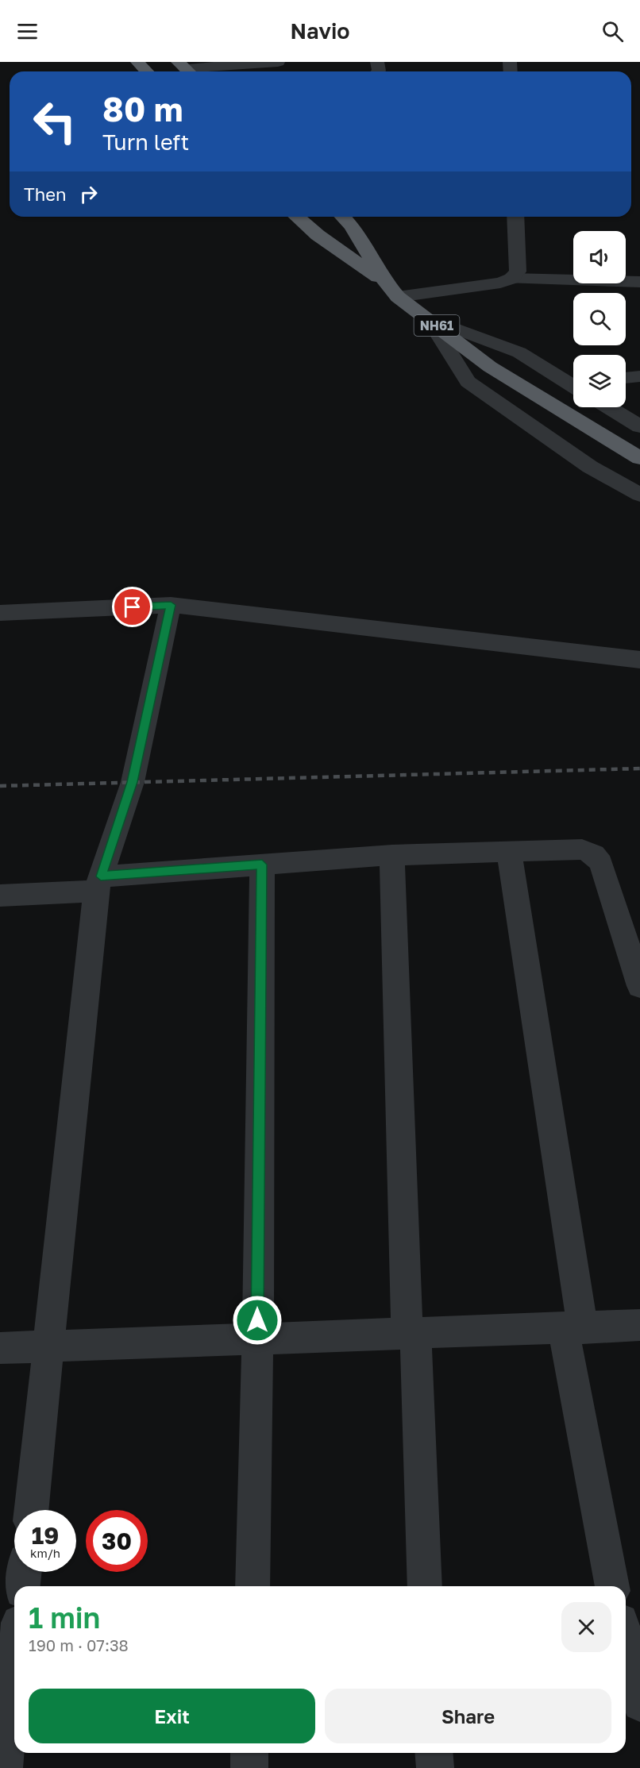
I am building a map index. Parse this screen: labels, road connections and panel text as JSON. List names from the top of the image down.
{
  "streets": {
    "highway": ["NH61"]
  },
  "page": {
    "header": "Navio",
    "turn": ["80 m", "Turn left"],
    "then": "Then",
    "speed": "19 km/h",
    "limit": "30",
    "heading": ["1 min", "190 m · 07:38"],
    "buttons": ["Exit", "Share"]
  }
}
